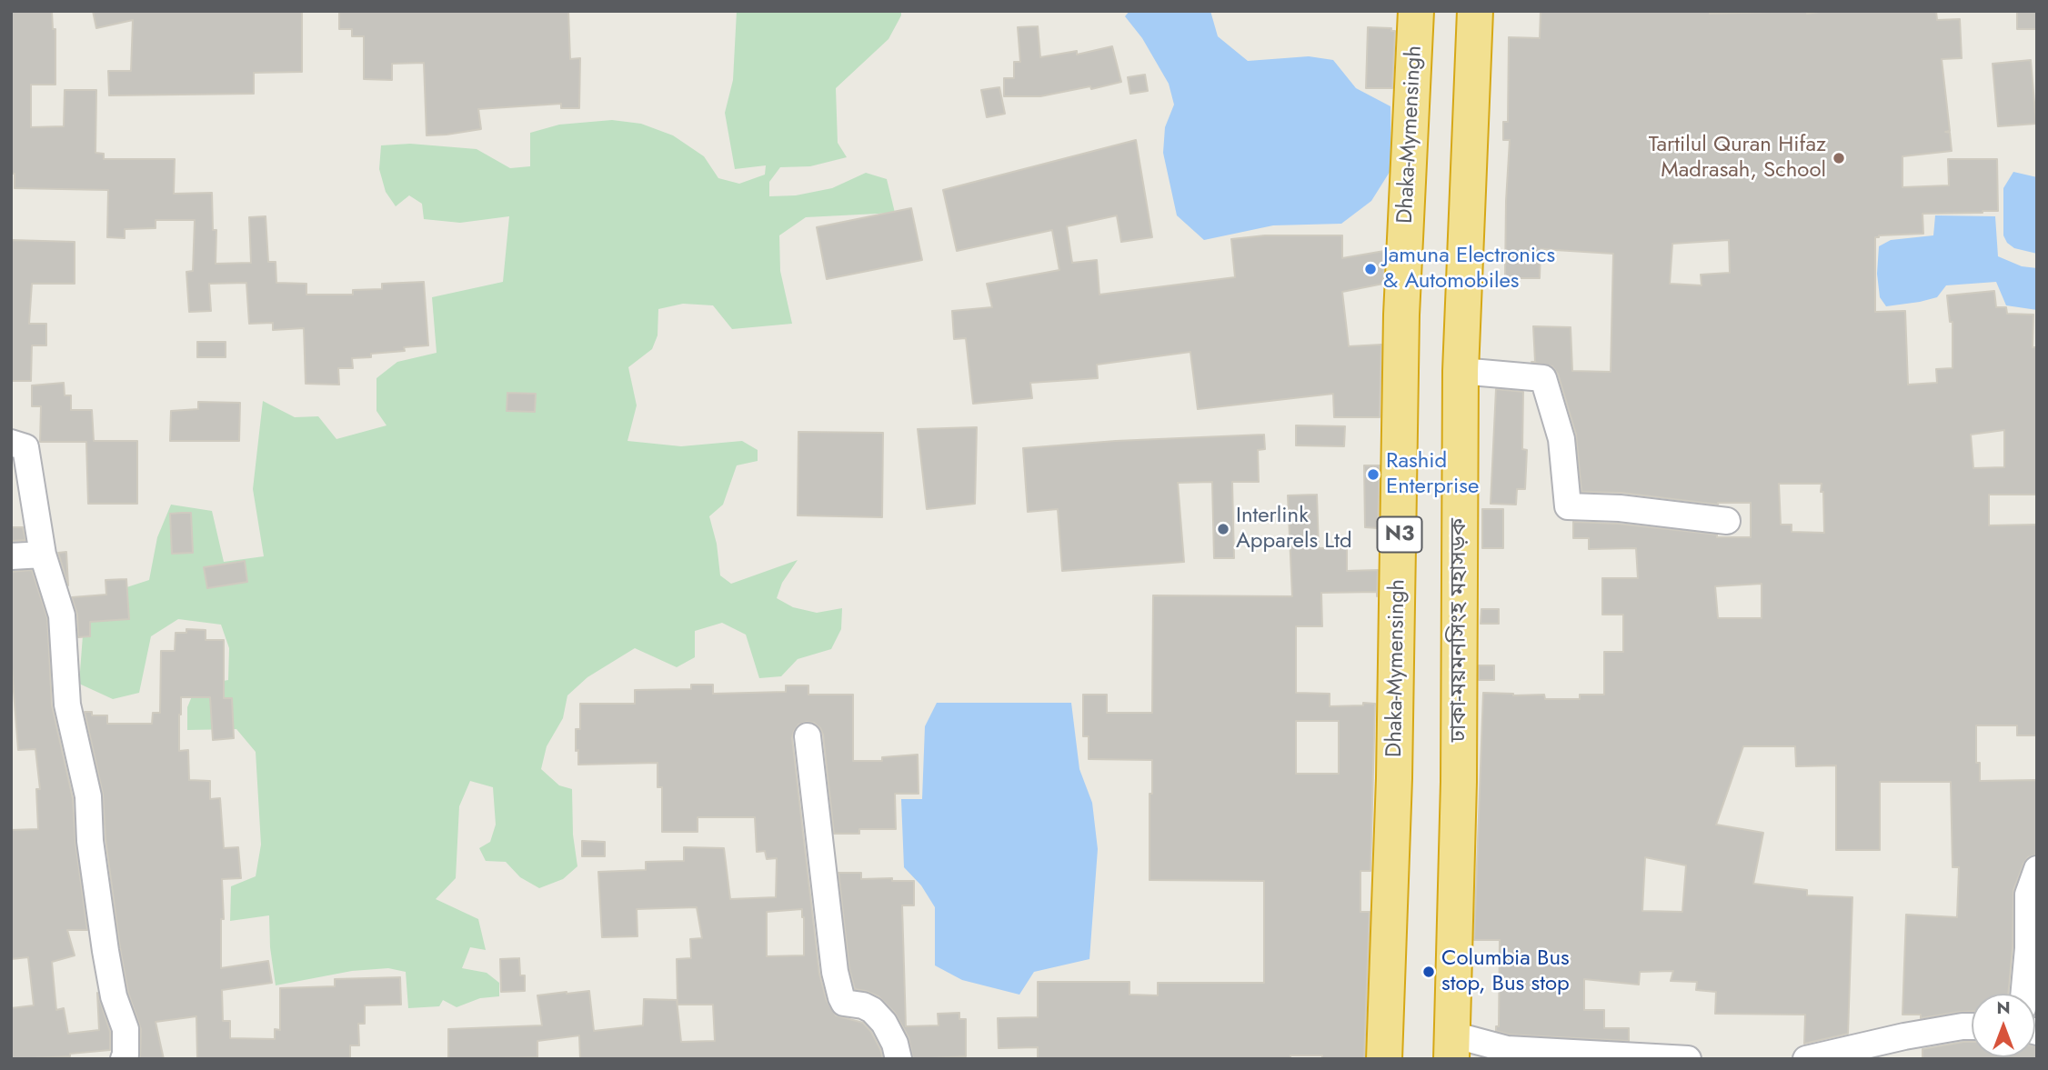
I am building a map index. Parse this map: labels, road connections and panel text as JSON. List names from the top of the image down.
{
  "streets": {
    "highway": ["Dhaka-Mymensingh", "N3", "ঢাকা-ময়মনসিংহ মহাসড়ক"]
  },
  "places": [
    "Tartilul Quran Hifaz Madrasah, School",
    "Jamuna Electronics & Automobiles",
    "Rashid Enterprise",
    "Interlink Apparels Ltd",
    "Columbia Bus stop, Bus stop"
  ],
  "north": "top"
}
